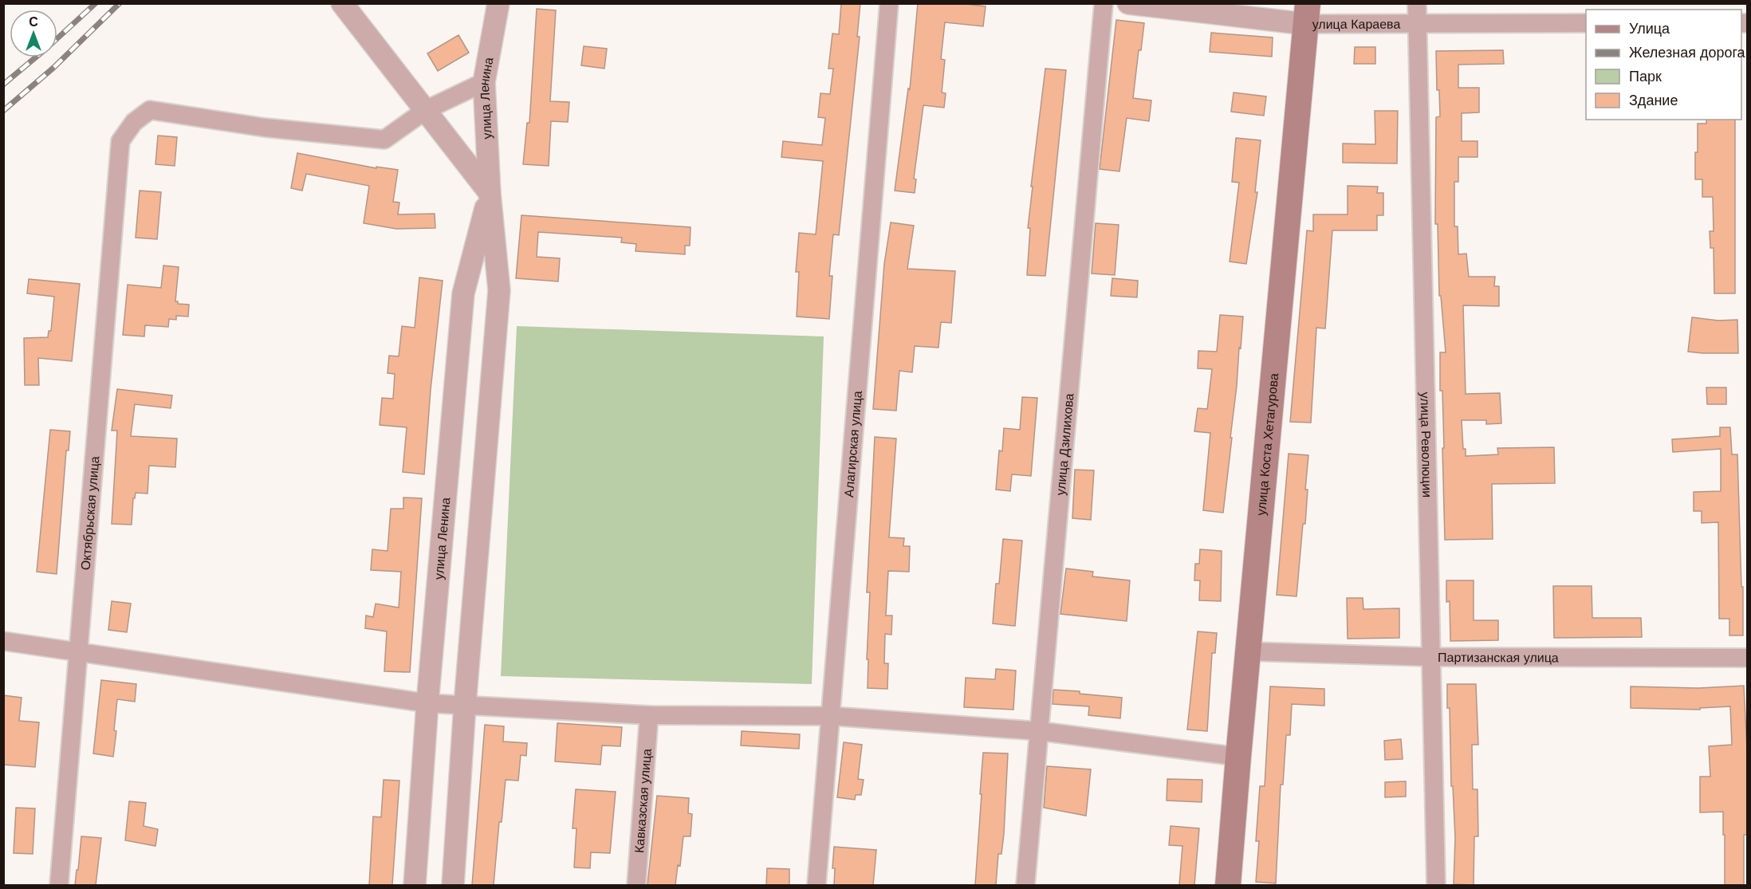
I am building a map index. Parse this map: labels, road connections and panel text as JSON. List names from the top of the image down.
{
  "streets": {
    "main road": ["улица Коста Хетагурова"],
    "street": [
      "улица Караева",
      "улица Ленина",
      "улица Революции",
      "Алагирская улица",
      "улица Дзилихова",
      "Октябрьская улица",
      "Партизанская улица",
      "Кавказская улица"
    ]
  },
  "crossings": [
    ["улица Караева", "улица Коста Хетагурова"],
    ["улица Караева", "улица Революции"],
    ["улица Коста Хетагурова", "Партизанская улица"],
    ["улица Революции", "Партизанская улица"]
  ],
  "legend": [
    "Улица",
    "Железная дорога",
    "Парк",
    "Здание"
  ],
  "north": "top"
}
